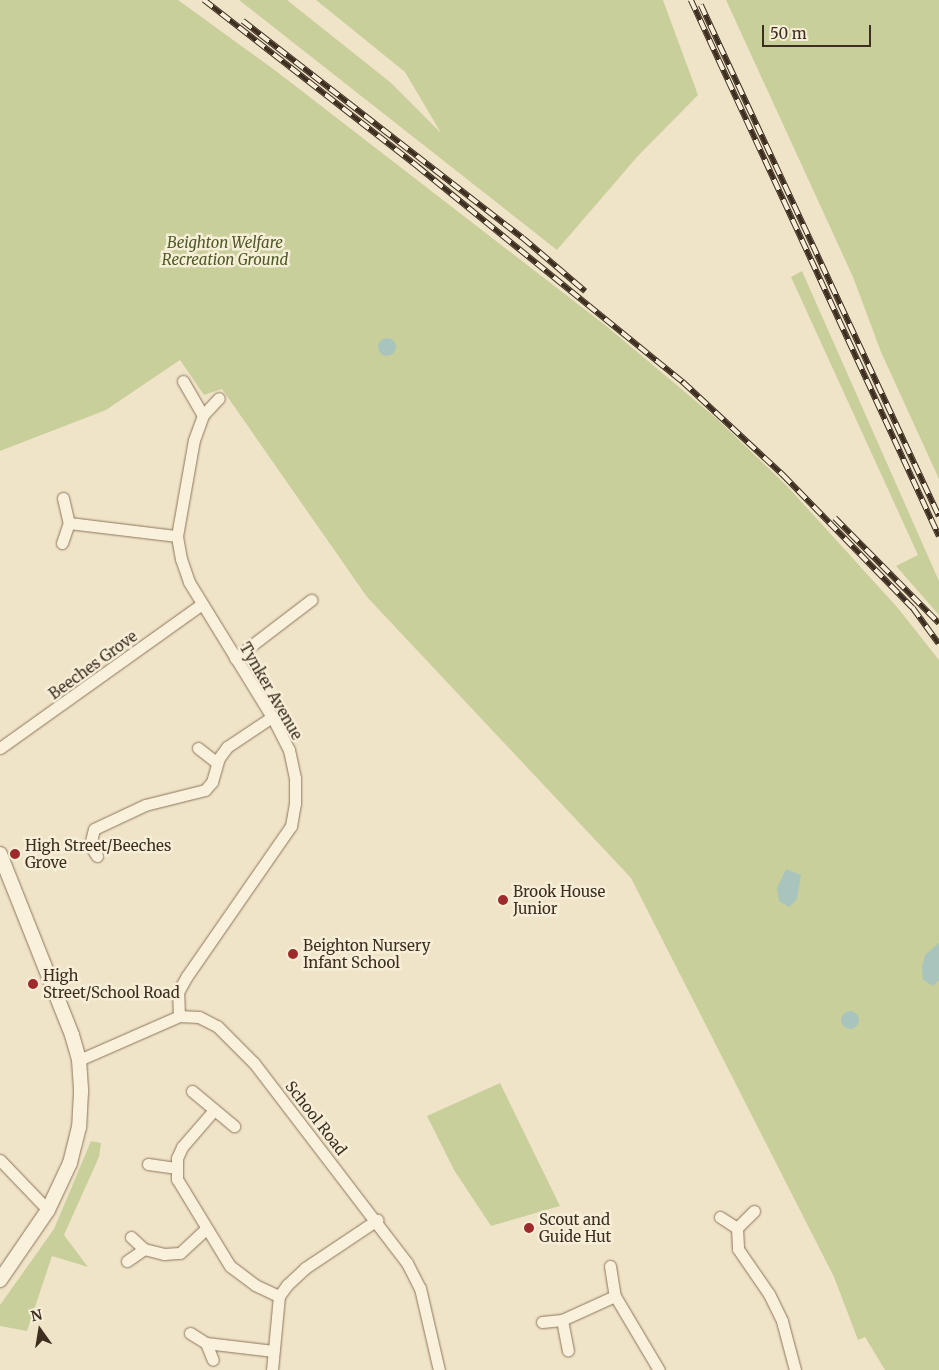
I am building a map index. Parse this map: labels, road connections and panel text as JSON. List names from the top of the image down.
{
  "streets": {
    "street": ["Beeches Grove", "Tynker Avenue", "School Road"]
  },
  "crossings": [
    ["Beeches Grove", "Tynker Avenue"],
    ["Tynker Avenue", "School Road"]
  ],
  "parks": ["Beighton Welfare Recreation Ground"],
  "places": [
    "High Street/Beeches Grove",
    "Brook House Junior",
    "Beighton Nursery Infant School",
    "High Street/School Road",
    "Scout and Guide Hut"
  ],
  "scale_bar": "50 m",
  "north": "top"
}
